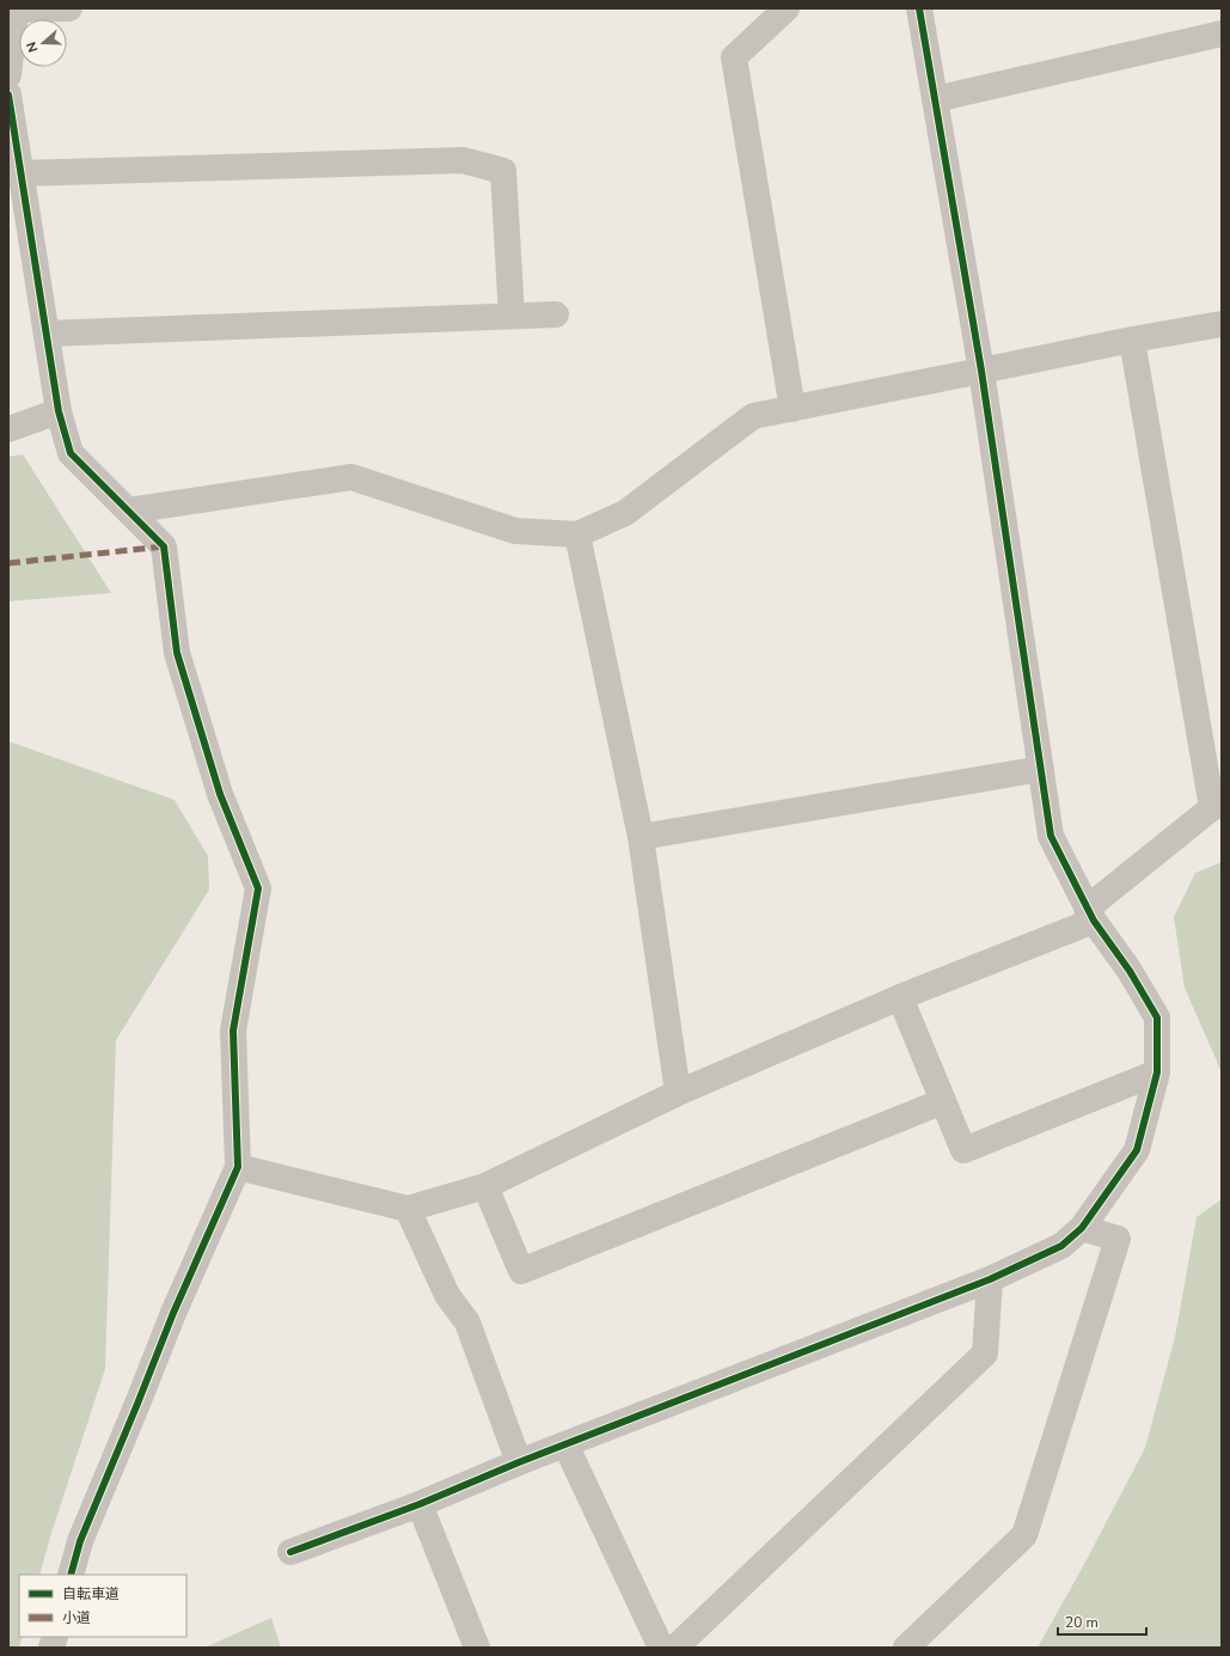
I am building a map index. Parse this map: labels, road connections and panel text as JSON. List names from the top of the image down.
{
  "legend": ["自転車道", "小道"],
  "scale_bar": "20 m",
  "north": "left"
}
